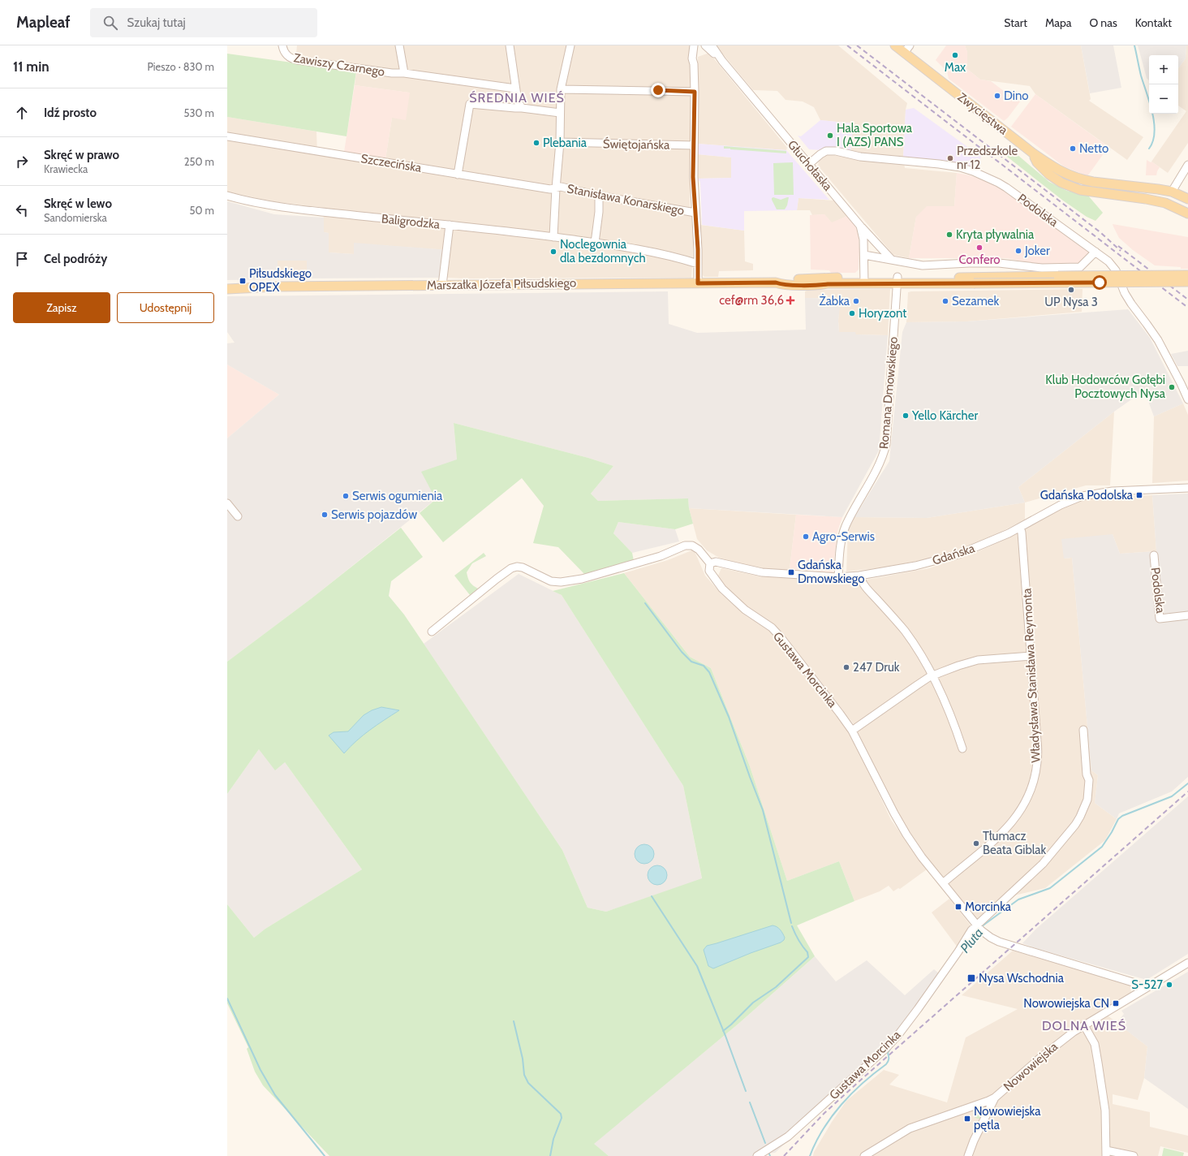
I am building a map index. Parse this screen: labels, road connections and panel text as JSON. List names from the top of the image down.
{
  "streets": {
    "main road": ["Zwycięstwa", "Marszałka Józefa Piłsudskiego"],
    "street": [
      "Zawiszy Czarnego",
      "Świętojańska",
      "Szczecińska",
      "Głuchołaska",
      "Stanisława Konarskiego",
      "Podolska",
      "Baligrodzka",
      "Romana Dmowskiego",
      "Gdańska",
      "Gustawa Morcinka",
      "Władysława Stanisława Reymonta",
      "Nowowiejska"
    ]
  },
  "crossings": [
    ["Szczecińska", "Stanisława Konarskiego"],
    ["Głuchołaska", "Podolska"],
    ["Głuchołaska", "Marszałka Józefa Piłsudskiego"],
    ["Marszałka Józefa Piłsudskiego", "Romana Dmowskiego"],
    ["Romana Dmowskiego", "Gdańska"],
    ["Gdańska", "Gustawa Morcinka"],
    ["Gdańska", "Władysława Stanisława Reymonta"],
    ["Gustawa Morcinka", "Władysława Stanisława Reymonta"],
    ["Gustawa Morcinka", "Nowowiejska"]
  ],
  "districts": ["ŚREDNIA WIEŚ", "DOLNA WIEŚ"],
  "water": ["Pluta"],
  "places": {
    "other": [
      "Max",
      "Dino",
      "Hala Sportowa I (AZS) PANS",
      "Plebania",
      "Netto",
      "Przedszkole nr 12",
      "Kryta pływalnia",
      "Confero",
      "Joker",
      "Noclegownia dla bezdomnych",
      "UP Nysa 3",
      "Żabka",
      "Sezamek",
      "Horyzont",
      "Klub Hodowców Gołębi Pocztowych Nysa",
      "Yello Kärcher",
      "Serwis ogumienia",
      "Serwis pojazdów",
      "Agro-Serwis",
      "247 Druk",
      "Tłumacz Beata Giblak",
      "S-527"
    ],
    "transit": [
      "Piłsudskiego OPEX",
      "Gdańska Podolska",
      "Gdańska Dmowskiego",
      "Morcinka",
      "Nysa Wschodnia",
      "Nowowiejska CN",
      "Nowowiejska pętla"
    ],
    "health": ["cef@rm 36,6"]
  },
  "page": {
    "header": "Mapleaf",
    "search": "Szukaj tutaj",
    "nav": [
      "Start",
      "Mapa",
      "O nas",
      "Kontakt"
    ],
    "heading": ["11 min", "Pieszo · 830 m"],
    "map_buttons": ["+", "−"],
    "list": [
      ["Idź prosto", "530 m"],
      ["Skręć w prawo", "Krawiecka", "250 m"],
      ["Skręć w lewo", "Sandomierska", "50 m"],
      "Cel podróży"
    ],
    "buttons": ["Zapisz", "Udostępnij"]
  }
}
